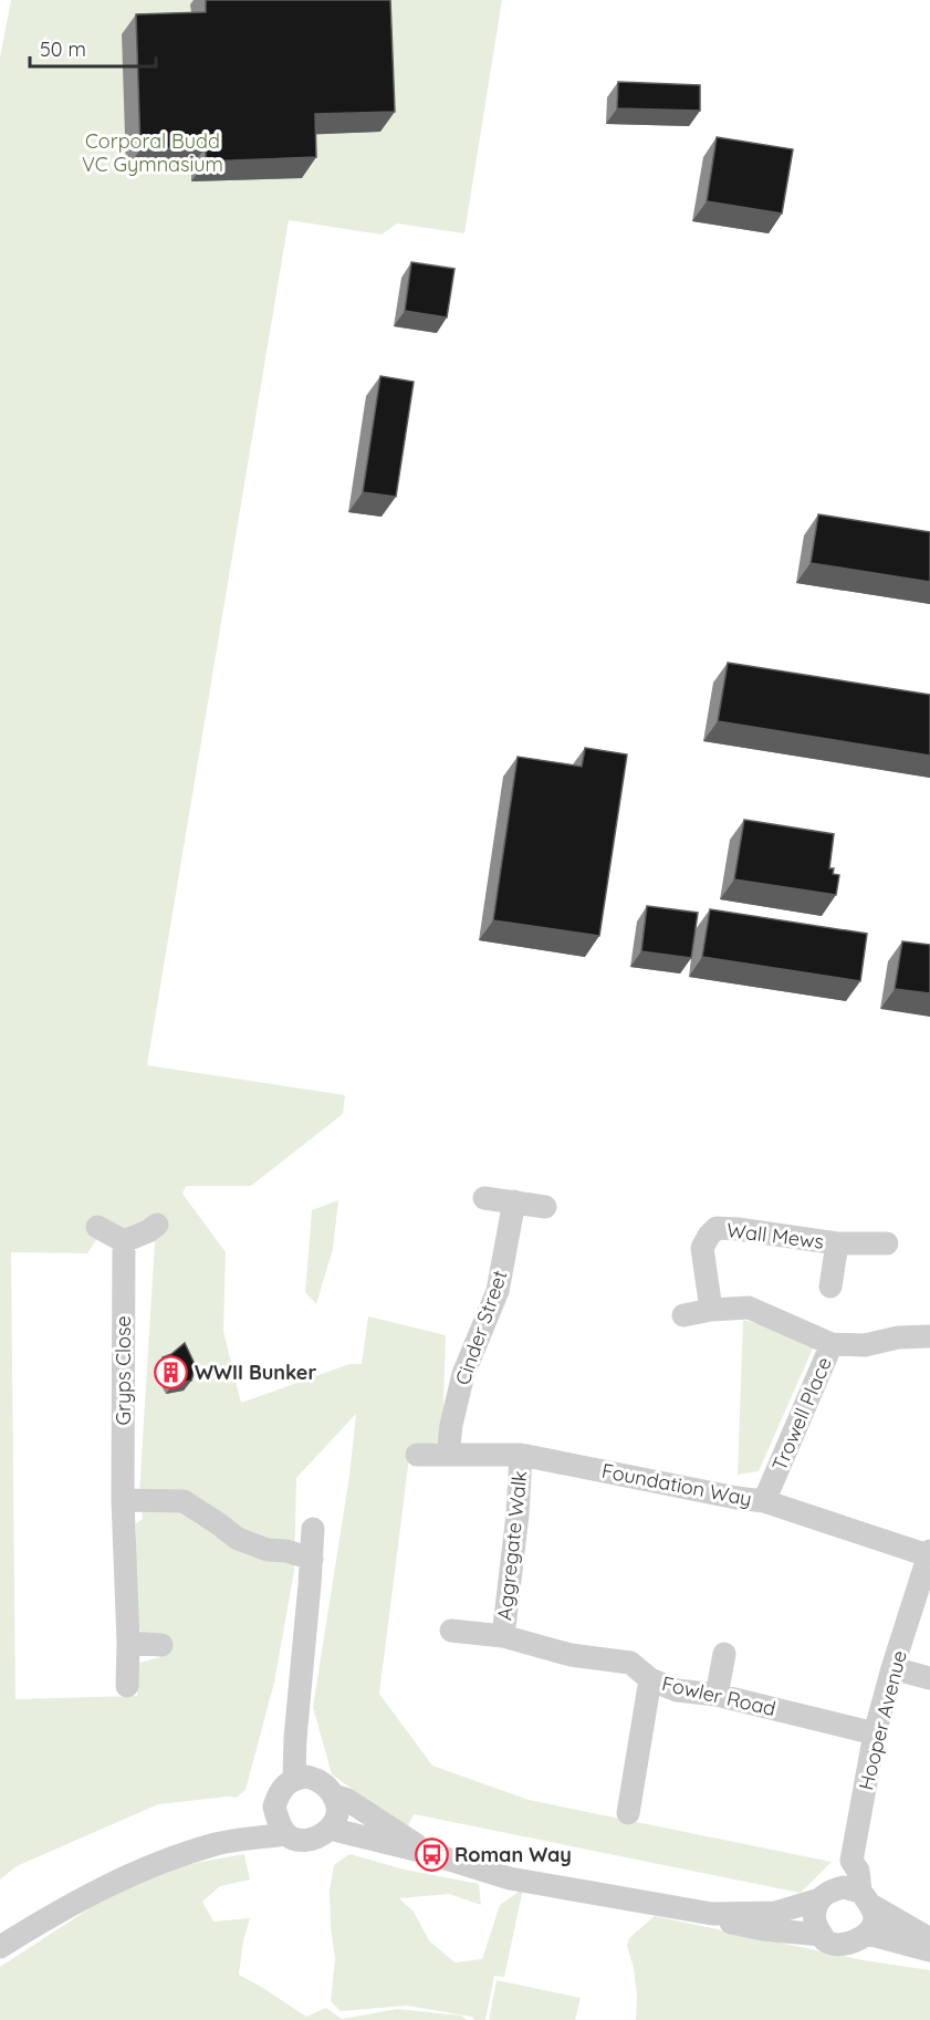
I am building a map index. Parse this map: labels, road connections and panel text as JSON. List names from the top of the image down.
{
  "streets": {
    "street": [
      "Wall Mews",
      "Cinder Street",
      "Gryps Close",
      "Trowell Place",
      "Foundation Way",
      "Aggregate Walk",
      "Fowler Road",
      "Hooper Avenue"
    ]
  },
  "crossings": [
    ["Cinder Street", "Foundation Way"],
    ["Trowell Place", "Foundation Way"],
    ["Foundation Way", "Aggregate Walk"],
    ["Foundation Way", "Hooper Avenue"],
    ["Aggregate Walk", "Fowler Road"],
    ["Fowler Road", "Hooper Avenue"]
  ],
  "parks": ["Corporal Budd VC Gymnasium"],
  "places": {
    "building": ["WWII Bunker"],
    "bus stop": ["Roman Way"]
  },
  "scale_bar": "50 m"
}
